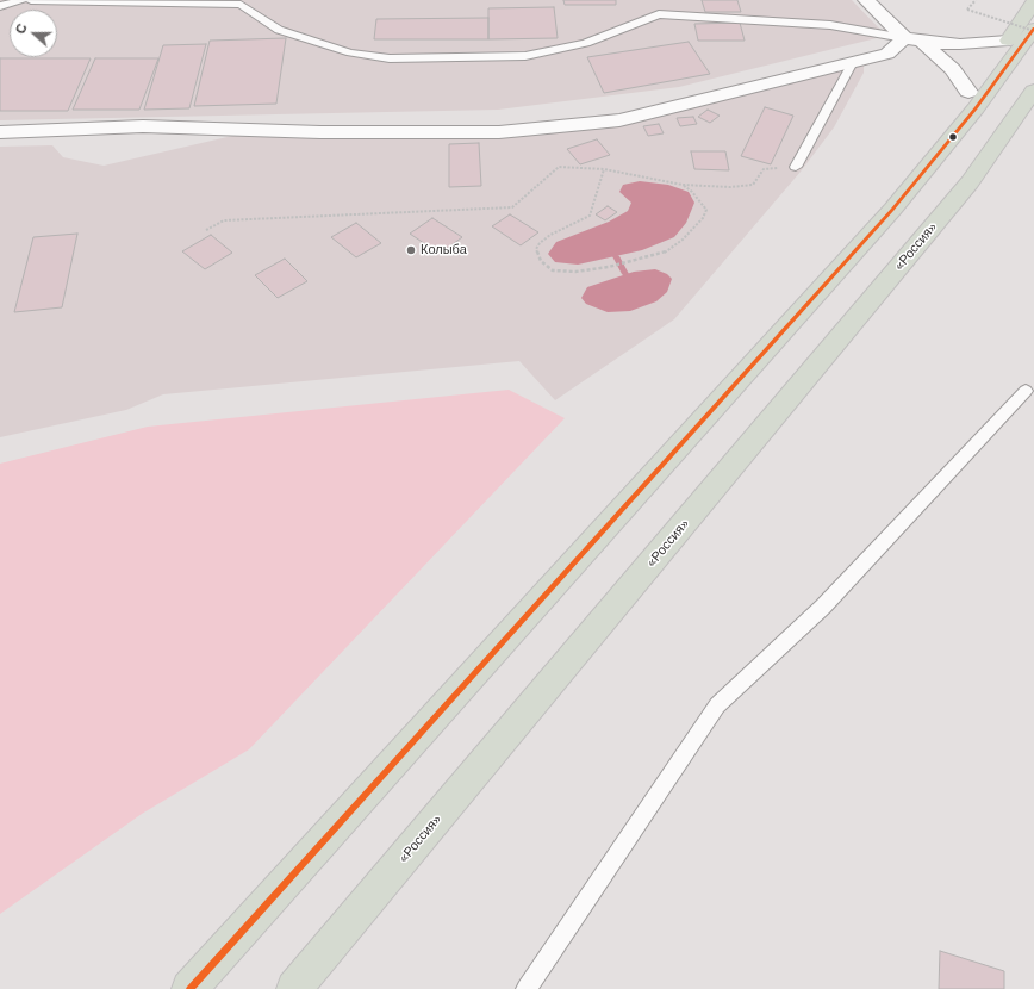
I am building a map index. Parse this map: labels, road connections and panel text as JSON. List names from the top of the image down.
{
  "streets": {
    "highway": ["«Россия»"]
  },
  "places": ["Колыба"],
  "north": "left"
}
